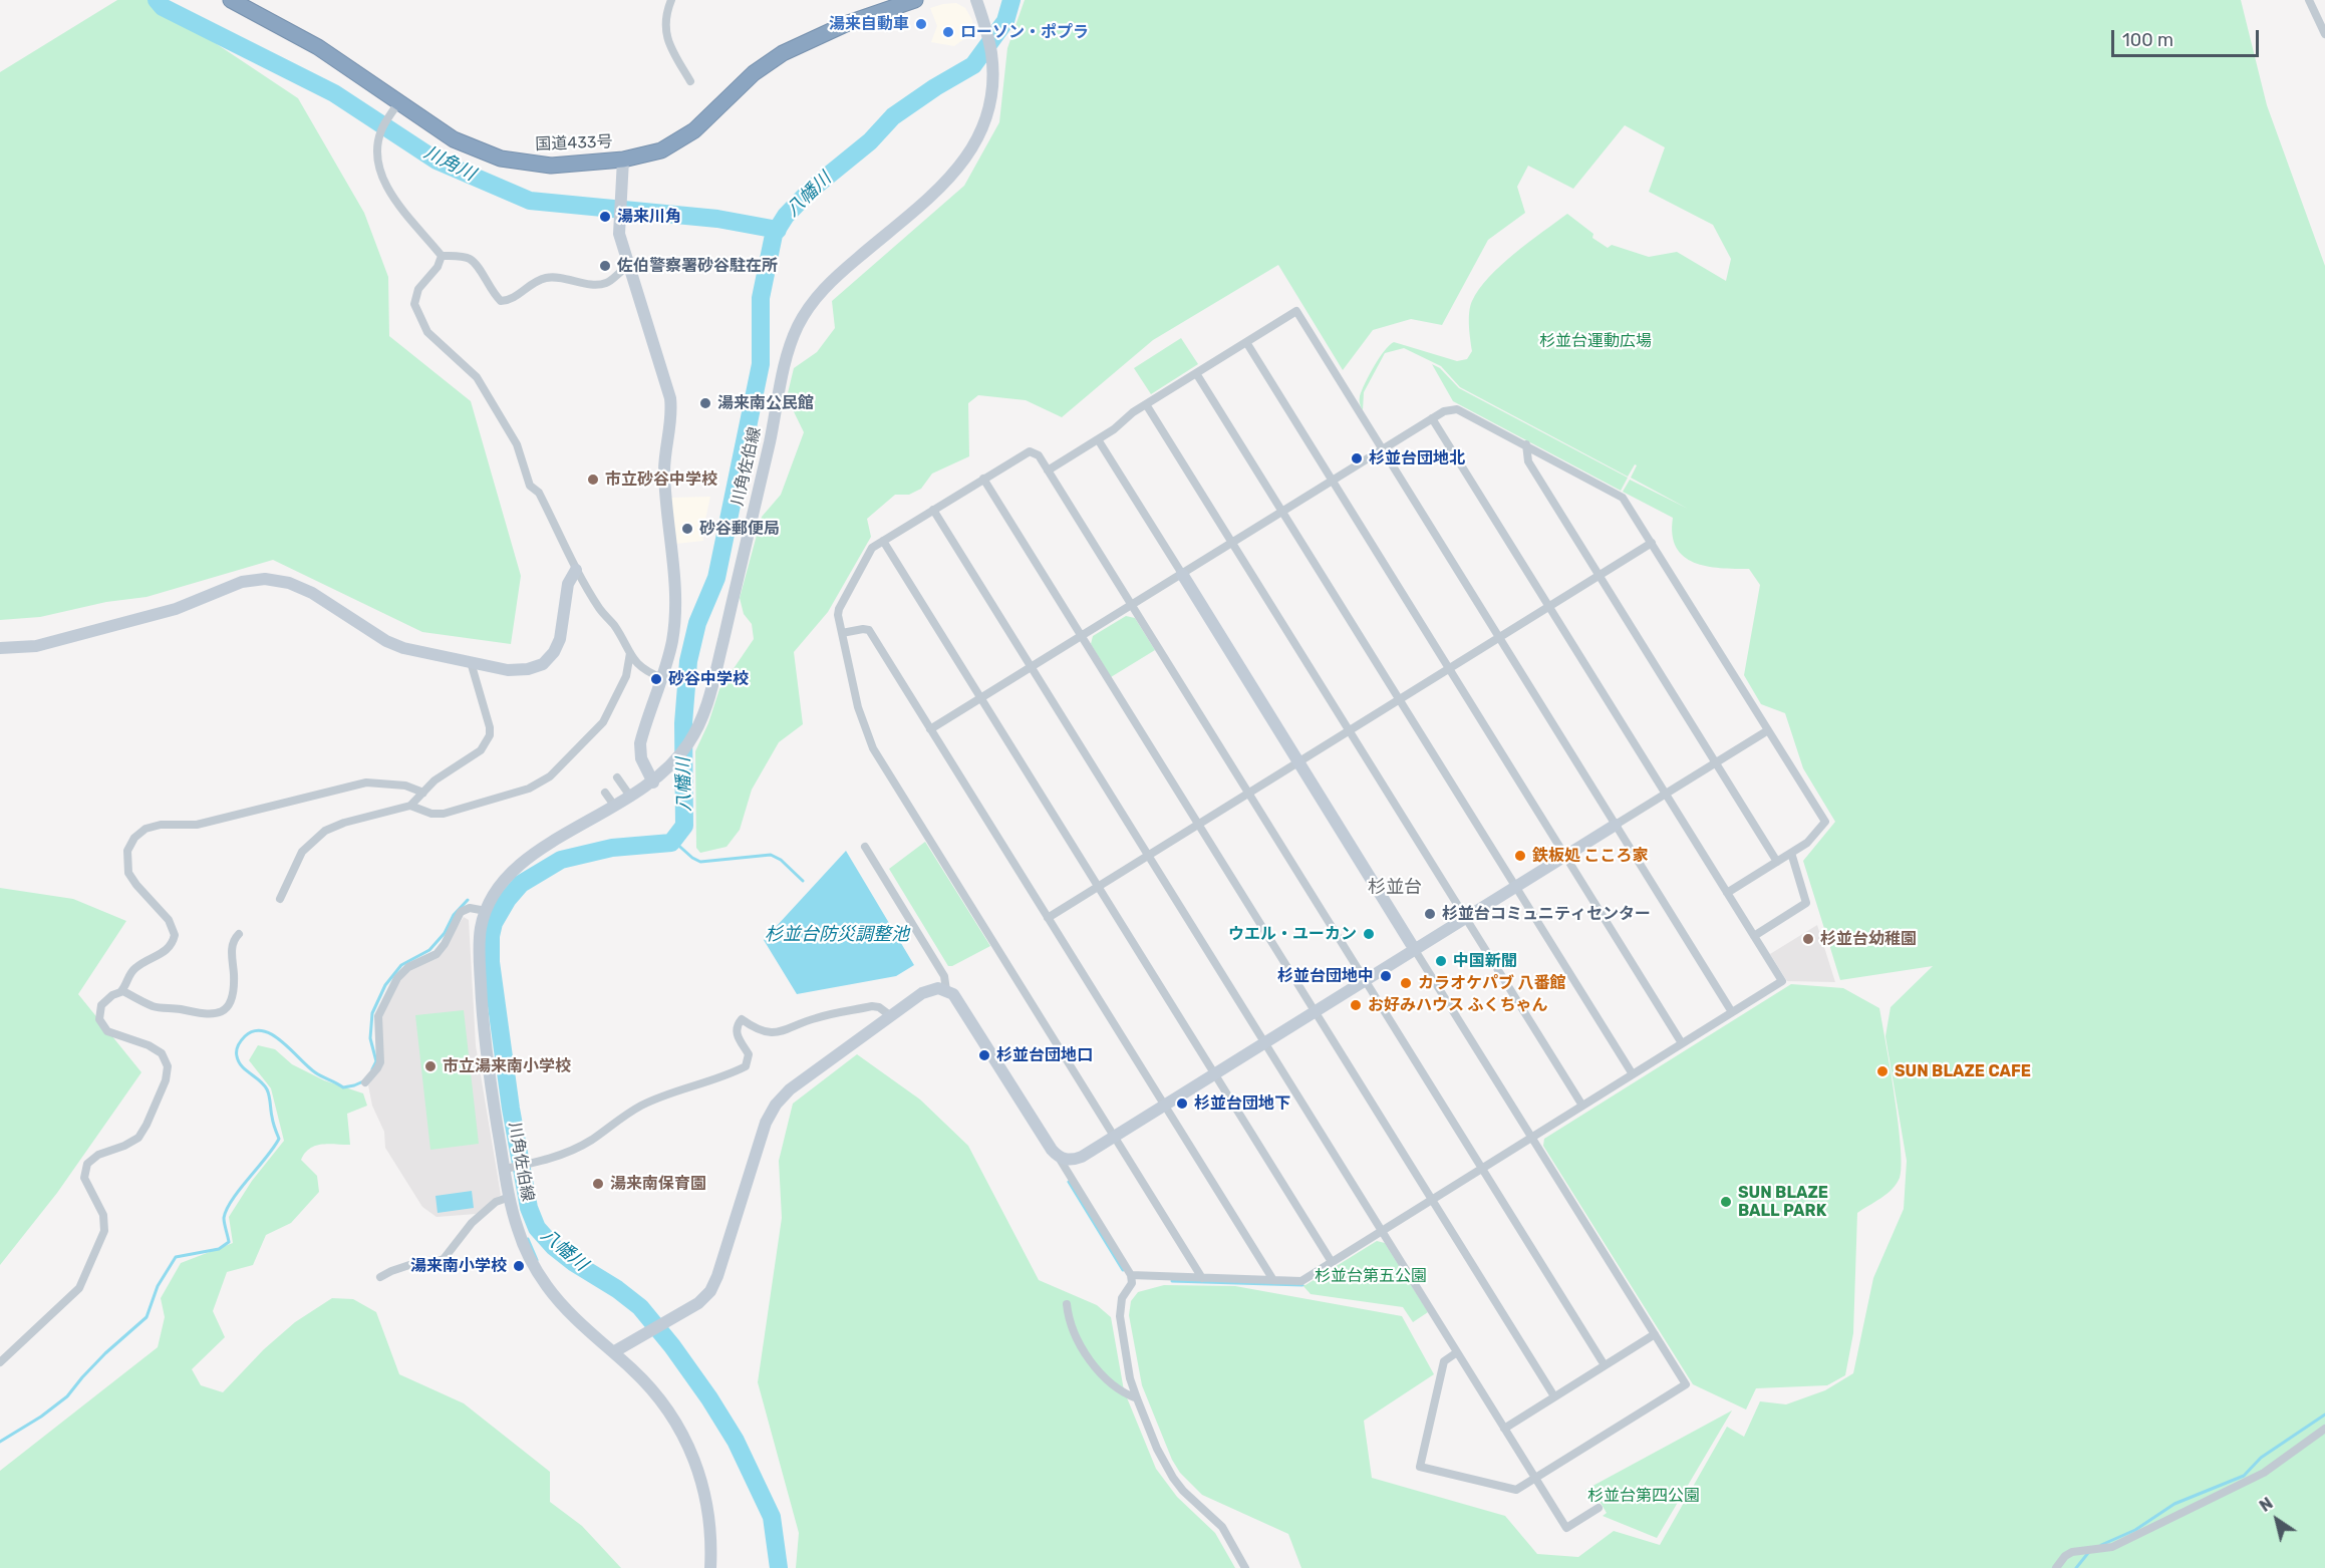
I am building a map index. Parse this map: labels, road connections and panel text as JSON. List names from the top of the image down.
{
  "streets": {
    "highway": ["国道433号"],
    "street": ["川角佐伯線"]
  },
  "districts": ["杉並台"],
  "water": ["川角川", "八幡川", "杉並台防災調整池"],
  "parks": ["杉並台運動広場", "杉並台第五公園", "杉並台第四公園"],
  "places": [
    "湯来自動車",
    "ローソン・ポプラ",
    "湯来川角",
    "佐伯警察署砂谷駐在所",
    "湯来南公民館",
    "杉並台団地北",
    "市立砂谷中学校",
    "砂谷郵便局",
    "砂谷中学校",
    "鉄板処 こころ家",
    "杉並台コミュニティセンター",
    "ウエル・ユーカン",
    "杉並台幼稚園",
    "中国新聞",
    "杉並台団地中",
    "カラオケパブ 八番館",
    "お好みハウス ふくちゃん",
    "杉並台団地口",
    "市立湯来南小学校",
    "SUN BLAZE CAFE",
    "杉並台団地下",
    "湯来南保育園",
    "SUN BLAZE BALL PARK",
    "湯来南小学校"
  ],
  "scale_bar": "100 m",
  "north": "top left"
}
